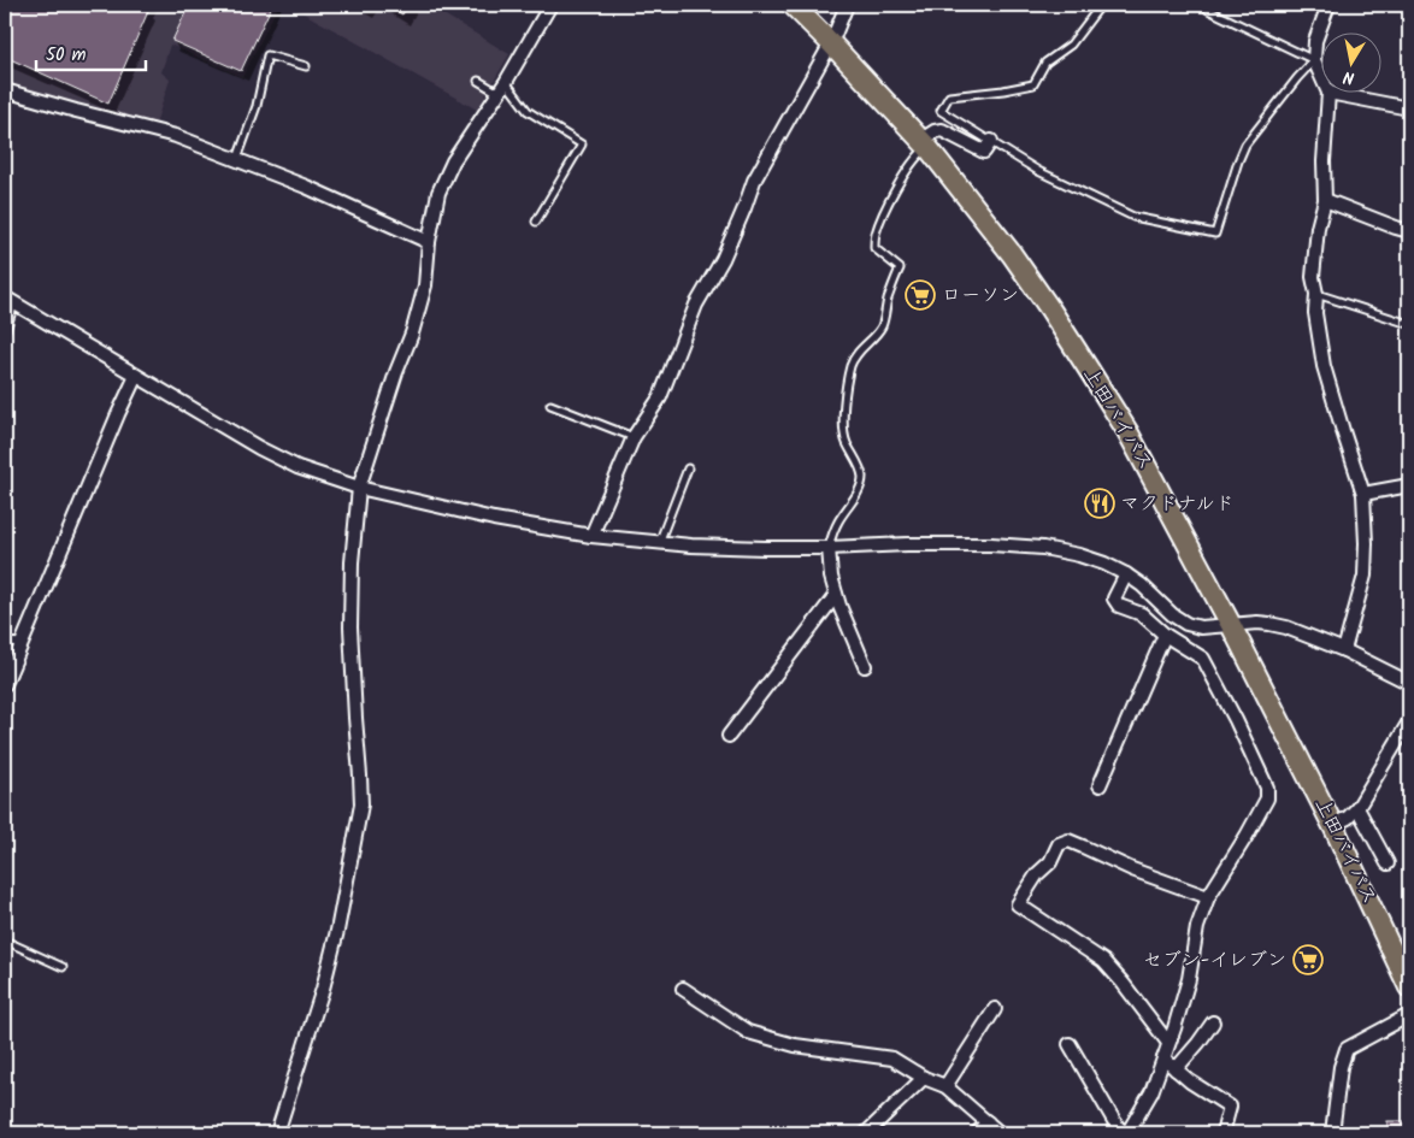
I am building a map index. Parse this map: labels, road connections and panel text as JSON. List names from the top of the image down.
{
  "streets": {
    "highway": ["上田バイパス"]
  },
  "places": {
    "supermarket": ["ローソン", "セブン-イレブン"],
    "restaurant": ["マクドナルド"]
  },
  "scale_bar": "50 m",
  "north": "bottom"
}
